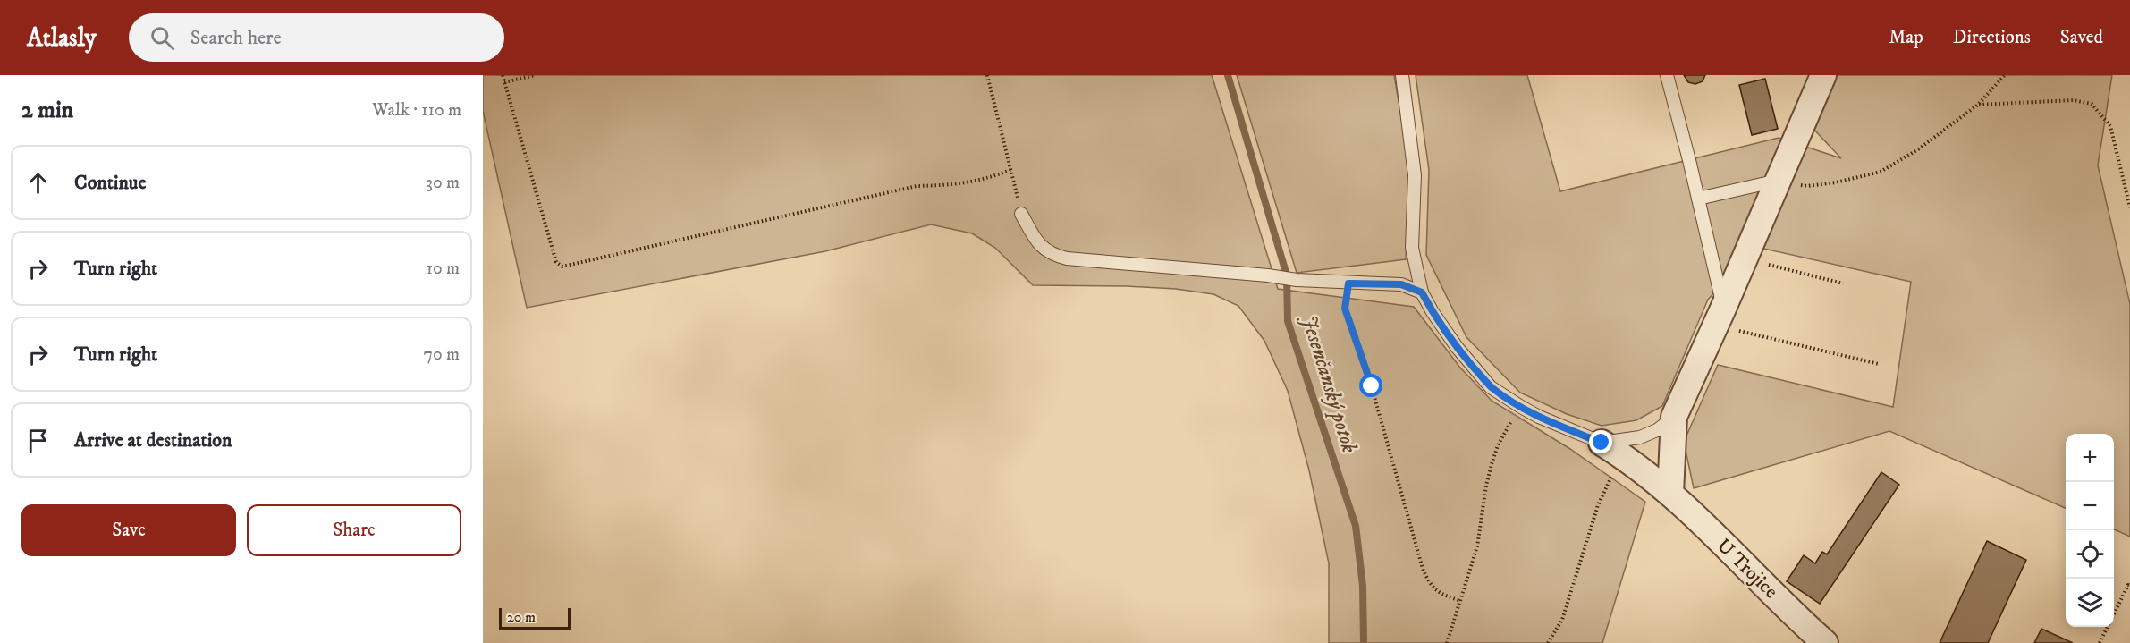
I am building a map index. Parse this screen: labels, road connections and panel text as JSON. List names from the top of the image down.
{
  "streets": {
    "street": ["U Trojice"]
  },
  "water": ["Jesenčanský potok"],
  "scale_bar": "20 m",
  "page": {
    "header": "Atlasly",
    "search": "Search here",
    "nav": ["Map", "Directions", "Saved"],
    "heading": ["2 min", "Walk · 110 m"],
    "list": [
      ["Continue", "30 m"],
      ["Turn right", "10 m"],
      ["Turn right", "70 m"],
      "Arrive at destination"
    ],
    "map_buttons": ["+", "−"],
    "buttons": ["Save", "Share"],
    "scale": "20 m"
  }
}
